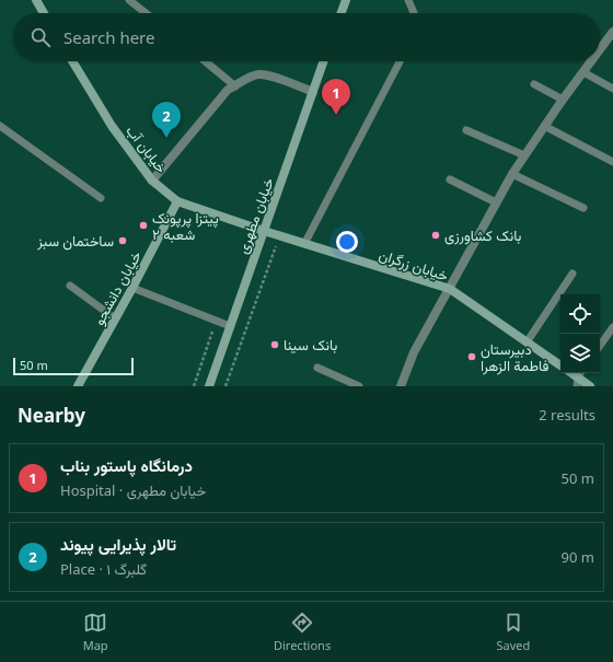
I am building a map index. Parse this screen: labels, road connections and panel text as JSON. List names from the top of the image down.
{
  "streets": {
    "main road": [
      "خیابان آب",
      "خیابان مطهری",
      "خیابان زرگران",
      "خیابان دانشجو"
    ]
  },
  "crossings": [
    ["خیابان آب", "خیابان مطهری"],
    ["خیابان آب", "خیابان زرگران"],
    ["خیابان آب", "خیابان دانشجو"],
    ["خیابان مطهری", "خیابان زرگران"]
  ],
  "places": [
    "پیتزا پرپونک شعبه ۲",
    "بانک کشاورزی",
    "ساختمان سبز",
    "بانک سینا",
    "دبیرستان فاطمة الزهرا"
  ],
  "scale_bar": "50 m",
  "page": {
    "search": "Search here",
    "pins": ["1", "2"],
    "scale": "50 m",
    "heading": ["Nearby", "2 results"],
    "list": [
      {
        "mark": "1",
        "name": "درمانگاه پاستور بناب",
        "note": "Hospital · خیابان مطهری",
        "value": "50 m"
      },
      {
        "mark": "2",
        "name": "تالار پذیرایی پیوند",
        "note": "Place · گلبرگ ۱",
        "value": "90 m"
      }
    ],
    "nav": ["Map", "Directions", "Saved"]
  }
}
